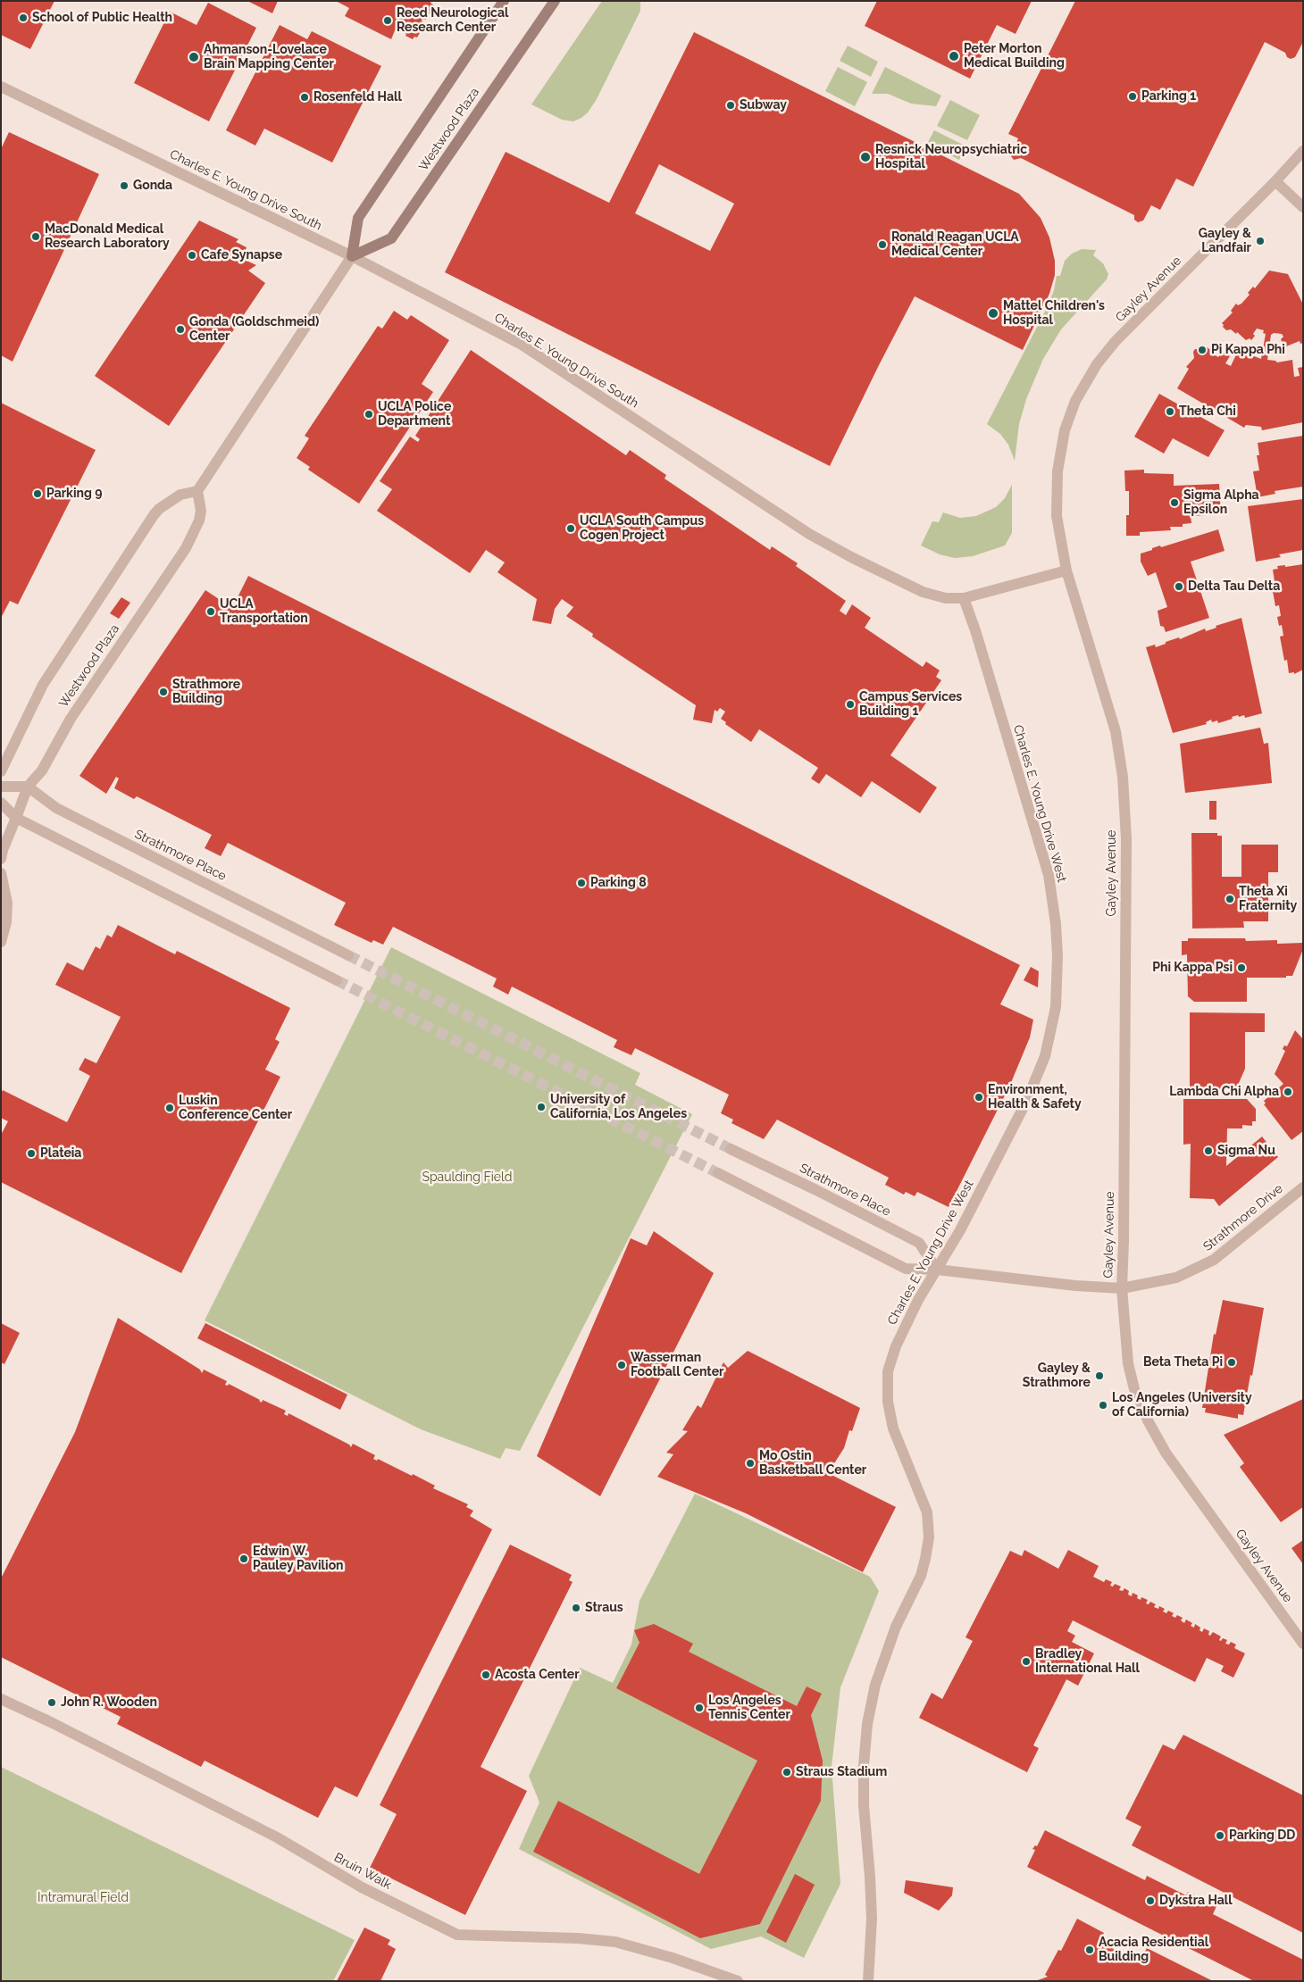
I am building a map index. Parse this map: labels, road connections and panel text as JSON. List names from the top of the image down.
{
  "streets": {
    "main road": ["Westwood Plaza"],
    "street": [
      "Charles E. Young Drive South",
      "Gayley Avenue",
      "Charles E. Young Drive West",
      "Strathmore Place",
      "Strathmore Drive",
      "Bruin Walk"
    ]
  },
  "crossings": [
    ["Westwood Plaza", "Charles E. Young Drive South"],
    ["Westwood Plaza", "Strathmore Place"],
    ["Charles E. Young Drive South", "Gayley Avenue"],
    ["Charles E. Young Drive South", "Charles E. Young Drive West"],
    ["Gayley Avenue", "Strathmore Drive"],
    ["Charles E. Young Drive West", "Strathmore Place"]
  ],
  "parks": ["Spaulding Field", "Intramural Field"],
  "places": [
    "School of Public Health",
    "Reed Neurological Research Center",
    "Peter Morton Medical Building",
    "Ahmanson-Lovelace Brain Mapping Center",
    "Parking 1",
    "Rosenfeld Hall",
    "Subway",
    "Resnick Neuropsychiatric Hospital",
    "Gonda",
    "MacDonald Medical Research Laboratory",
    "Gayley & Landfair",
    "Ronald Reagan UCLA Medical Center",
    "Cafe Synapse",
    "Mattel Children's Hospital",
    "Gonda (Goldschmeid) Center",
    "Pi Kappa Phi",
    "Theta Chi",
    "UCLA Police Department",
    "Parking 9",
    "Sigma Alpha Epsilon",
    "UCLA South Campus Cogen Project",
    "Delta Tau Delta",
    "UCLA Transportation",
    "Strathmore Building",
    "Campus Services Building 1",
    "Parking 8",
    "Theta Xi Fraternity",
    "Phi Kappa Psi",
    "Lambda Chi Alpha",
    "Environment, Health & Safety",
    "University of California, Los Angeles",
    "Luskin Conference Center",
    "Sigma Nu",
    "Plateia",
    "Beta Theta Pi",
    "Wasserman Football Center",
    "Gayley & Strathmore",
    "Los Angeles (University of California)",
    "Mo Ostin Basketball Center",
    "Edwin W. Pauley Pavilion",
    "Straus",
    "Bradley International Hall",
    "Acosta Center",
    "John R. Wooden",
    "Los Angeles Tennis Center",
    "Straus Stadium",
    "Parking DD",
    "Dykstra Hall",
    "Acacia Residential Building"
  ]
}
